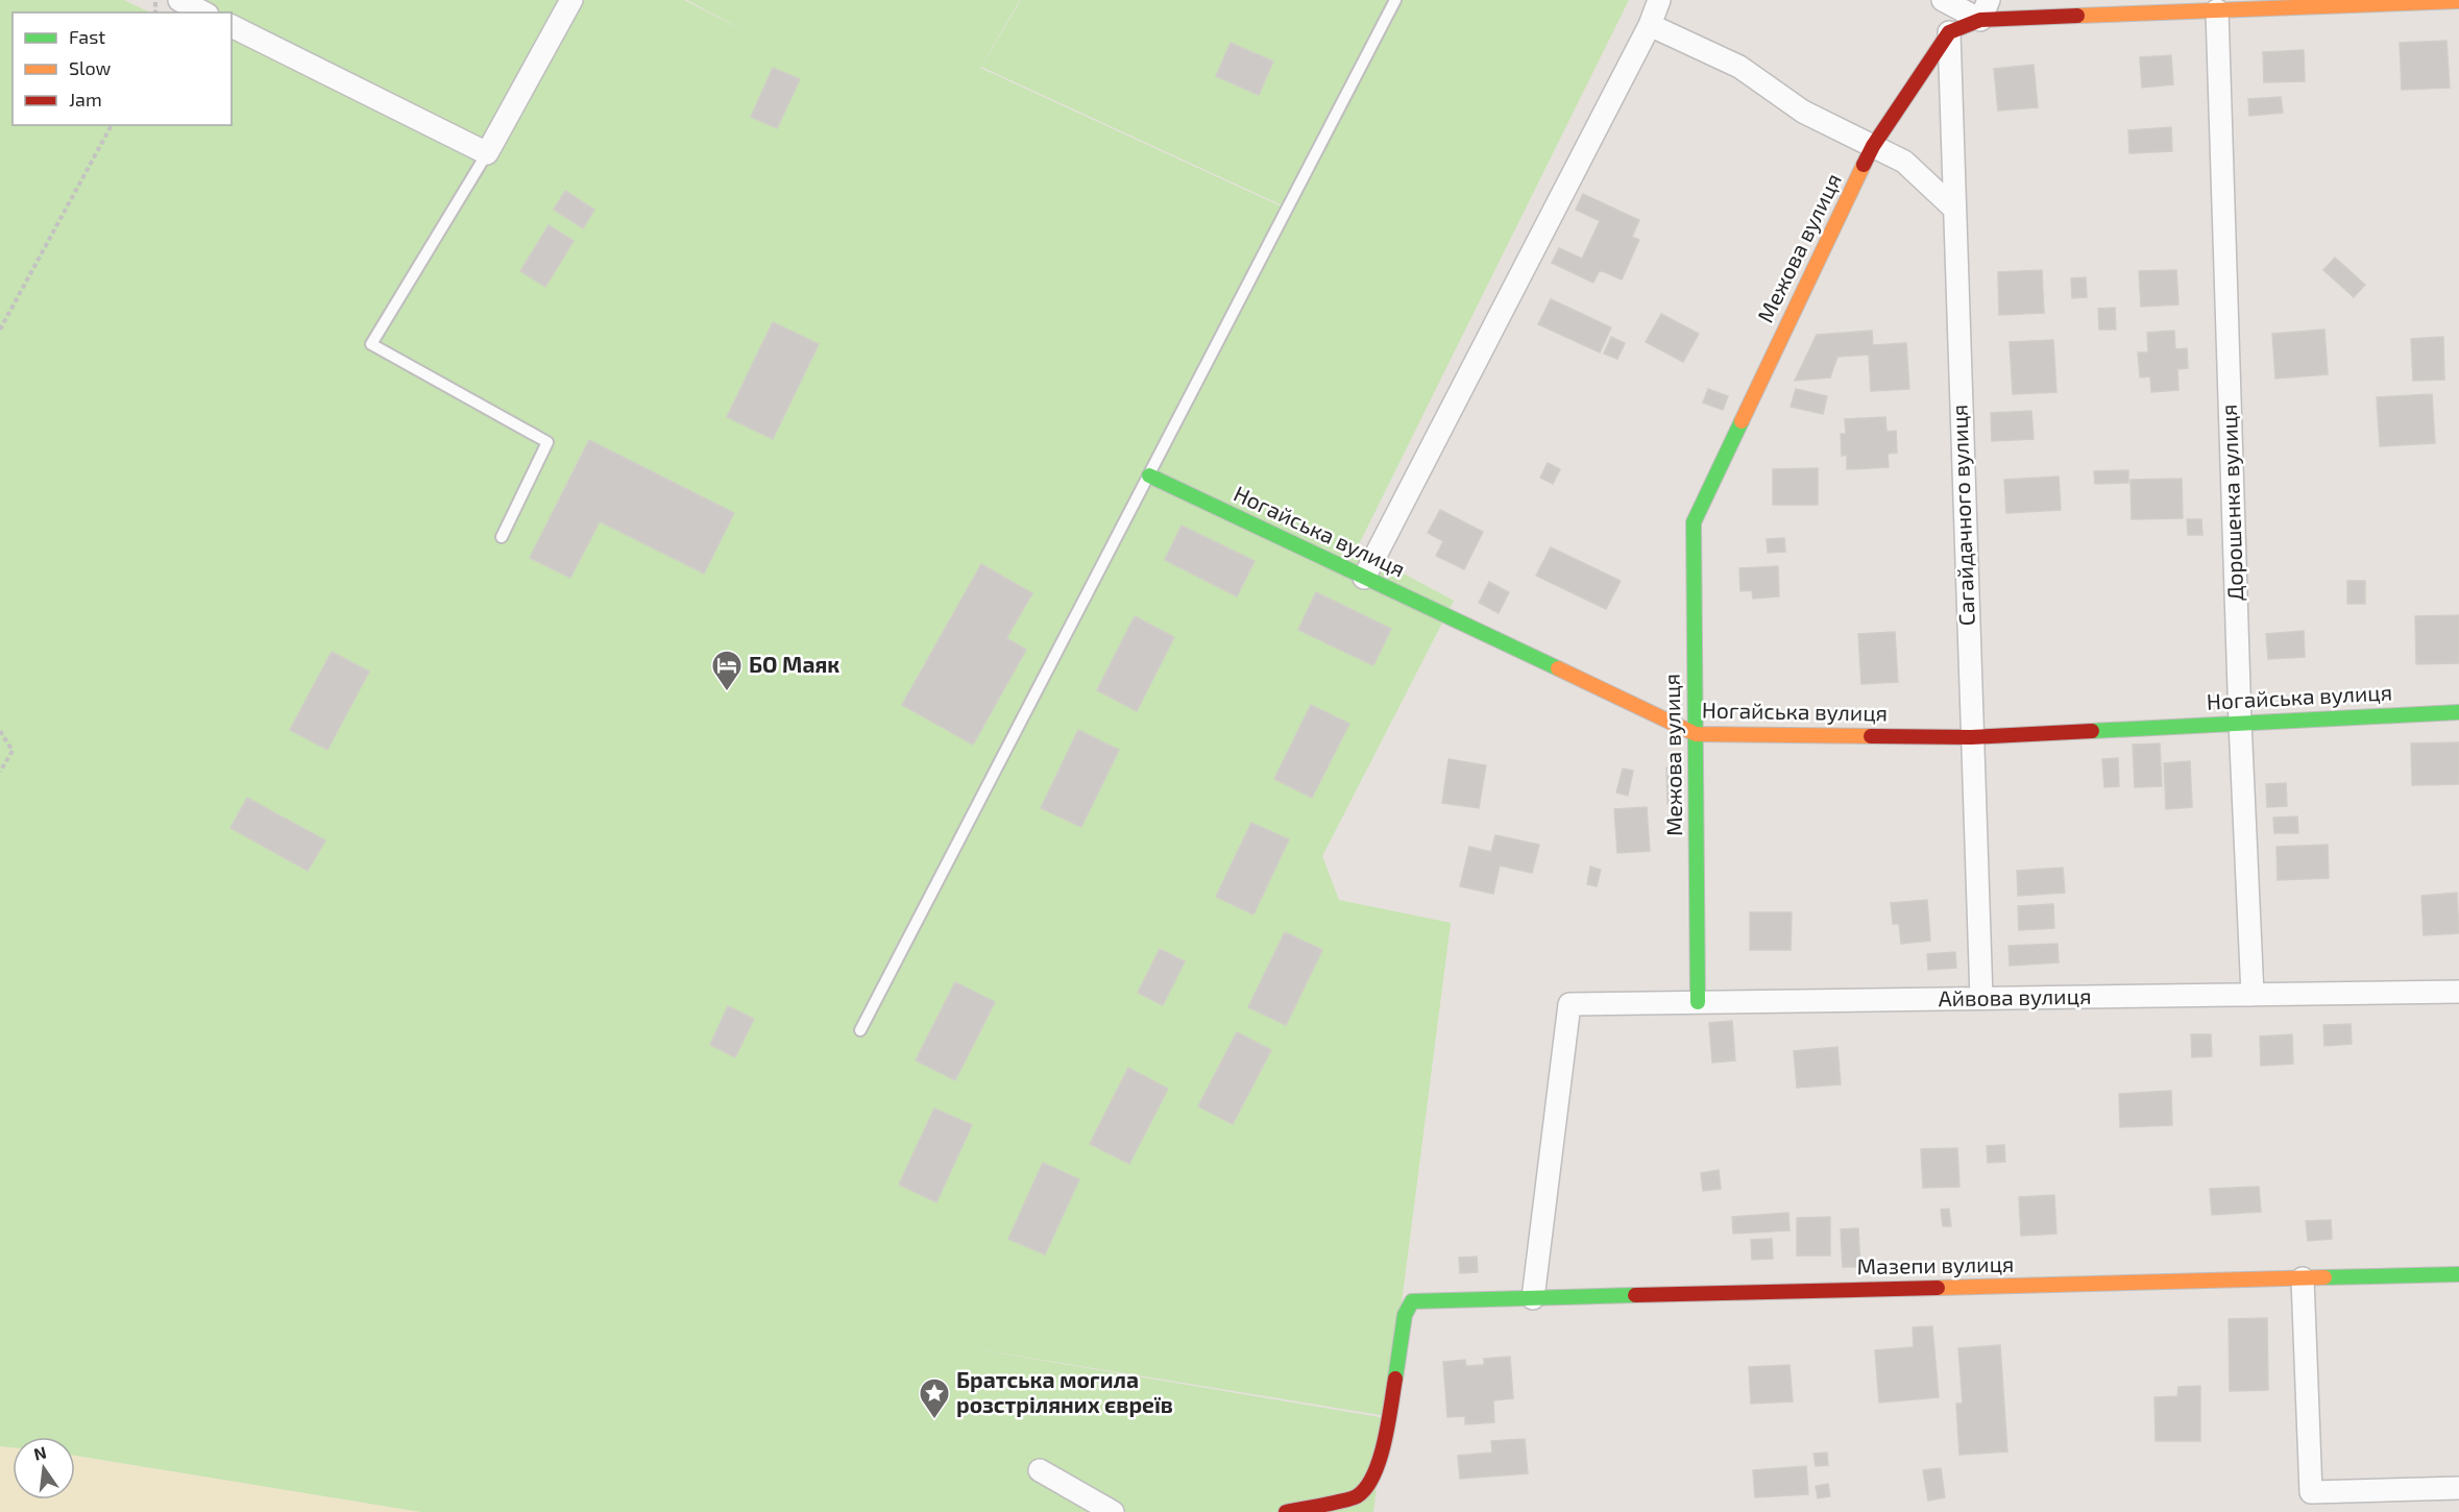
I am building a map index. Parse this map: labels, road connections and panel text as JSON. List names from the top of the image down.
{
  "streets": {
    "street": [
      "Межова вулиця",
      "Дорошенка вулиця",
      "Сагайдачного вулиця",
      "Ногайська вулиця",
      "Айвова вулиця",
      "Мазепи вулиця"
    ]
  },
  "crossings": [
    ["Межова вулиця", "Сагайдачного вулиця"],
    ["Межова вулиця", "Ногайська вулиця"],
    ["Межова вулиця", "Айвова вулиця"],
    ["Дорошенка вулиця", "Ногайська вулиця"],
    ["Дорошенка вулиця", "Айвова вулиця"],
    ["Сагайдачного вулиця", "Ногайська вулиця"],
    ["Сагайдачного вулиця", "Айвова вулиця"],
    ["Айвова вулиця", "Мазепи вулиця"]
  ],
  "places": {
    "hotel": ["БО Маяк"],
    "place": ["Братська могила розстріляних євреїв"]
  },
  "legend": ["Fast", "Slow", "Jam"],
  "north": "top"
}
